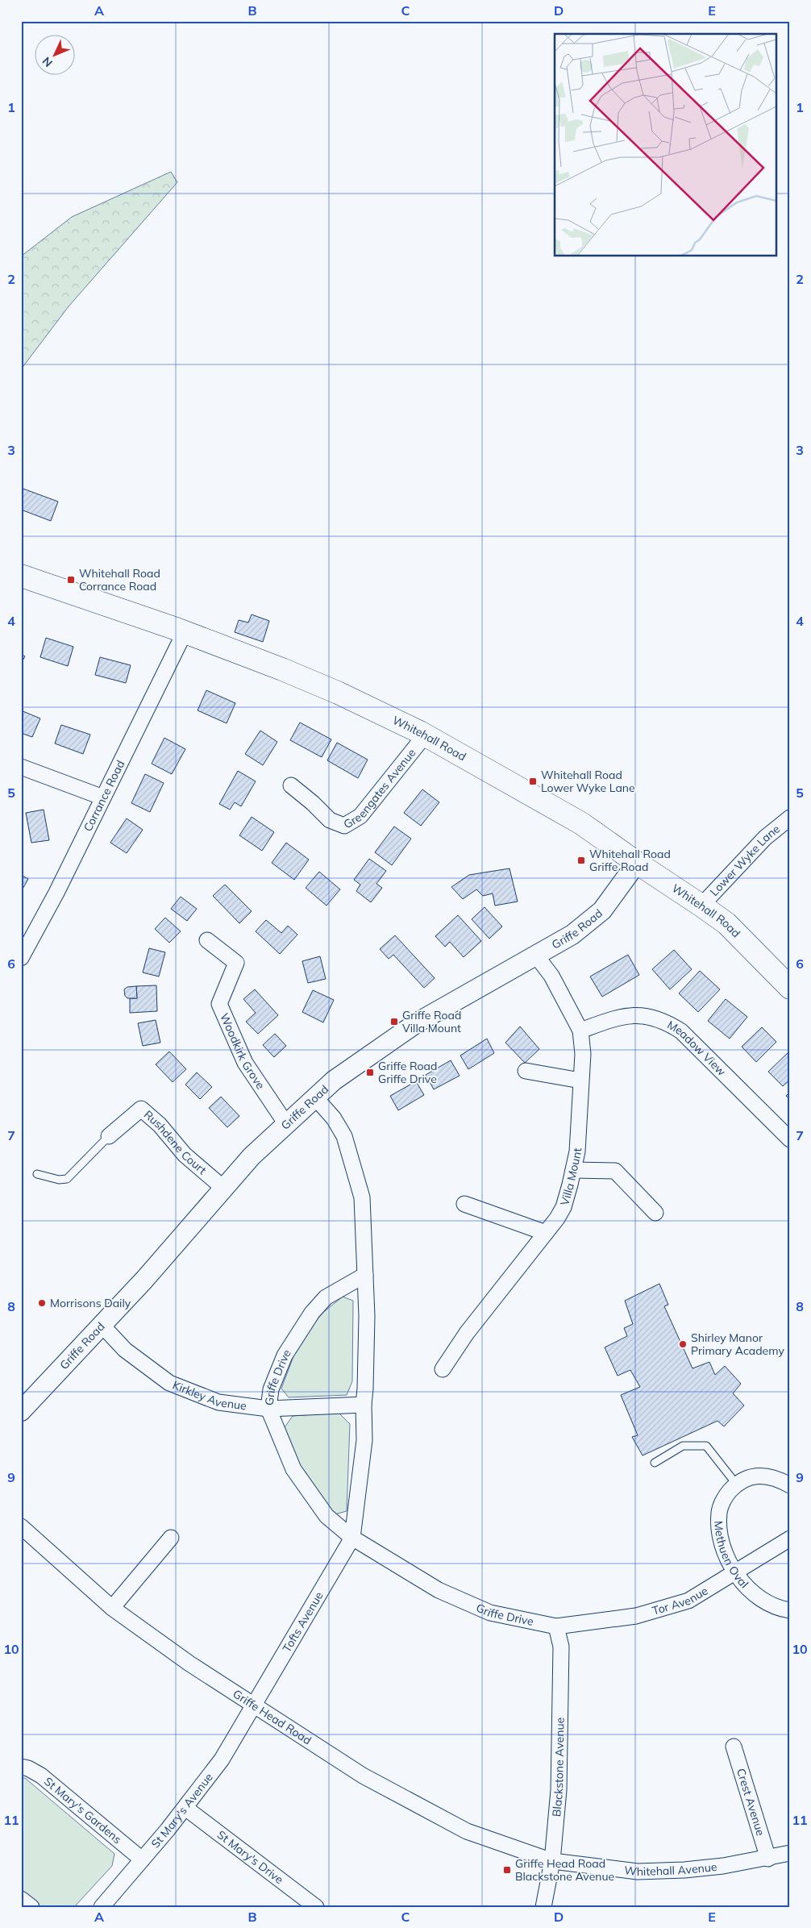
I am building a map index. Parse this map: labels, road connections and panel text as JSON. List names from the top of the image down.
{
  "streets": {
    "highway": ["Whitehall Road"],
    "street": [
      "Greengates Avenue",
      "Corrance Road",
      "Lower Wyke Lane",
      "Griffe Road",
      "Meadow View",
      "Woodkirk Grove",
      "Rushdene Court",
      "Villa Mount",
      "Griffe Drive",
      "Kirkley Avenue",
      "Methuen Oval",
      "Tor Avenue",
      "Tofts Avenue",
      "Griffe Head Road",
      "Blackstone Avenue",
      "Crest Avenue",
      "St Mary's Gardens",
      "St Mary's Avenue",
      "St Mary's Drive",
      "Whitehall Avenue"
    ]
  },
  "crossings": [
    ["Whitehall Road", "Greengates Avenue"],
    ["Whitehall Road", "Corrance Road"],
    ["Whitehall Road", "Lower Wyke Lane"],
    ["Whitehall Road", "Griffe Road"],
    ["Griffe Road", "Woodkirk Grove"],
    ["Griffe Road", "Rushdene Court"],
    ["Griffe Road", "Villa Mount"],
    ["Griffe Road", "Kirkley Avenue"],
    ["Meadow View", "Villa Mount"],
    ["Griffe Drive", "Kirkley Avenue"],
    ["Griffe Drive", "Tor Avenue"],
    ["Griffe Drive", "Tofts Avenue"],
    ["Griffe Drive", "Blackstone Avenue"],
    ["Methuen Oval", "Tor Avenue"],
    ["Tor Avenue", "Blackstone Avenue"],
    ["Tofts Avenue", "Griffe Head Road"],
    ["Tofts Avenue", "St Mary's Avenue"],
    ["Griffe Head Road", "Blackstone Avenue"],
    ["Griffe Head Road", "St Mary's Avenue"],
    ["Griffe Head Road", "Whitehall Avenue"],
    ["Blackstone Avenue", "Whitehall Avenue"],
    ["Crest Avenue", "Whitehall Avenue"],
    ["St Mary's Gardens", "St Mary's Avenue"],
    ["St Mary's Avenue", "St Mary's Drive"]
  ],
  "places": {
    "transit": [
      "Whitehall Road Corrance Road",
      "Whitehall Road Lower Wyke Lane",
      "Whitehall Road Griffe Road",
      "Griffe Road Villa Mount",
      "Griffe Road Griffe Drive",
      "Griffe Head Road Blackstone Avenue"
    ],
    "other": ["Morrisons Daily", "Shirley Manor Primary Academy"]
  },
  "north": "bottom left",
  "grid": {
    "columns": [
      "A",
      "B",
      "C",
      "D",
      "E"
    ],
    "rows": [
      "1",
      "2",
      "3",
      "4",
      "5",
      "6",
      "7",
      "8",
      "9",
      "10",
      "11"
    ]
  }
}
